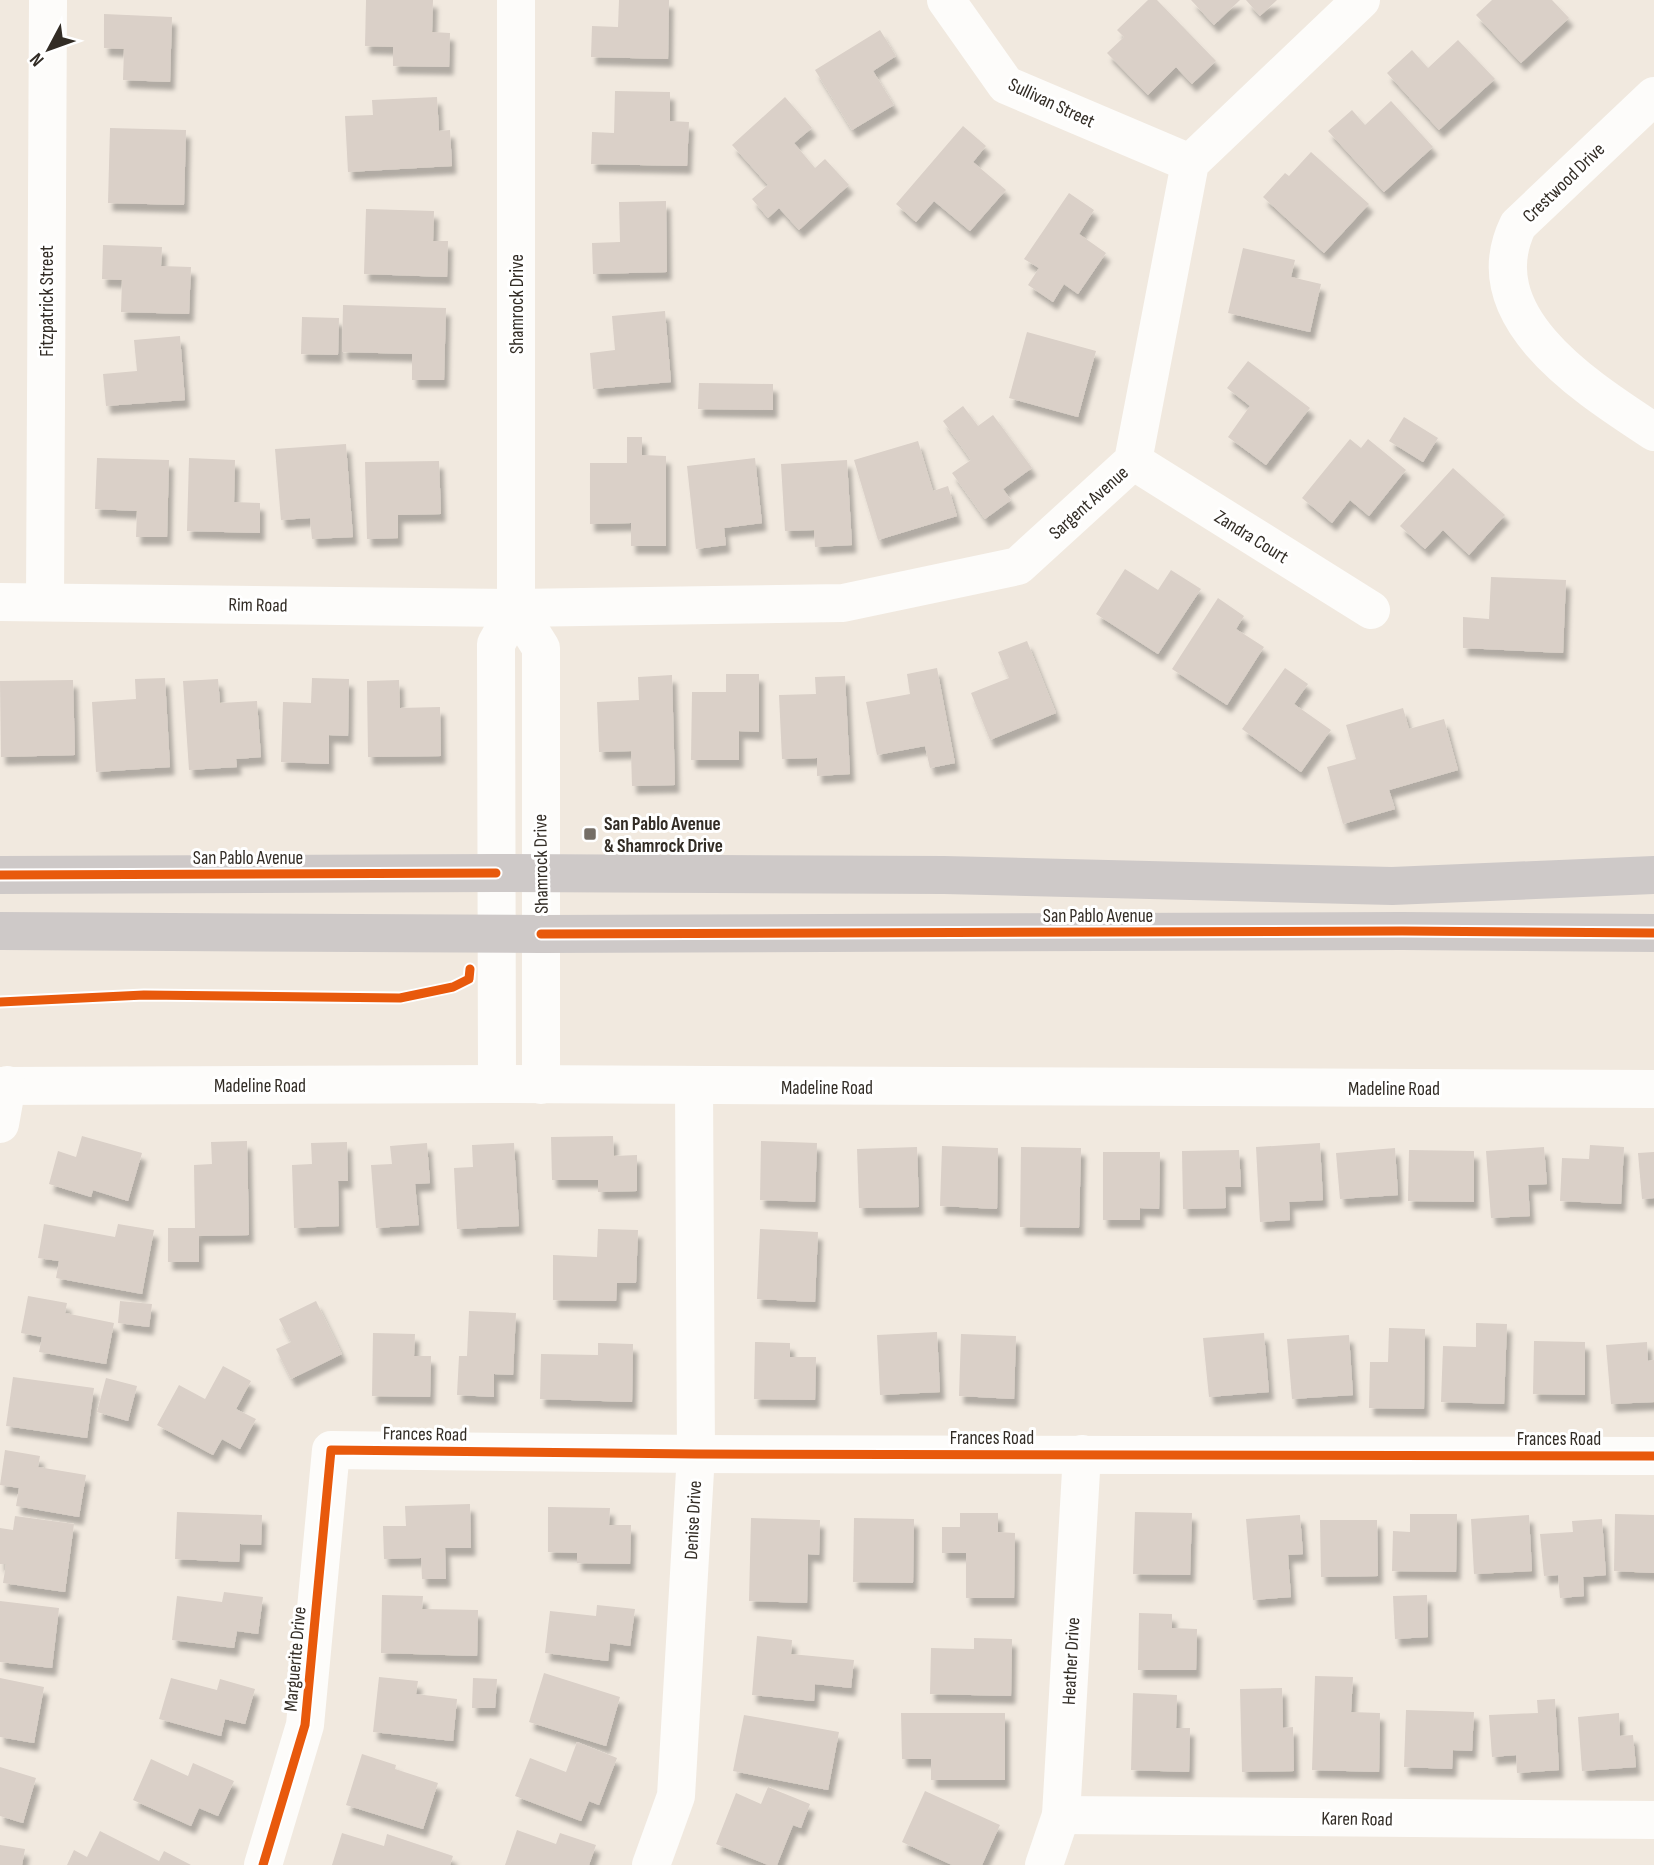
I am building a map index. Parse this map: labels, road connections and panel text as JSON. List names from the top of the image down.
{
  "streets": {
    "main road": ["San Pablo Avenue"],
    "street": [
      "Sullivan Street",
      "Crestwood Drive",
      "Fitzpatrick Street",
      "Shamrock Drive",
      "Sargent Avenue",
      "Zandra Court",
      "Rim Road",
      "Madeline Road",
      "Frances Road",
      "Denise Drive",
      "Marguerite Drive",
      "Heather Drive",
      "Karen Road"
    ]
  },
  "crossings": [
    ["Sullivan Street", "Sargent Avenue"],
    ["Fitzpatrick Street", "Rim Road"],
    ["Shamrock Drive", "Sargent Avenue"],
    ["Shamrock Drive", "Rim Road"],
    ["Shamrock Drive", "San Pablo Avenue"],
    ["Shamrock Drive", "Madeline Road"],
    ["Sargent Avenue", "Zandra Court"],
    ["Sargent Avenue", "Rim Road"],
    ["Madeline Road", "Denise Drive"],
    ["Frances Road", "Denise Drive"],
    ["Frances Road", "Marguerite Drive"],
    ["Frances Road", "Heather Drive"],
    ["Heather Drive", "Karen Road"]
  ],
  "places": {
    "transit": ["San Pablo Avenue & Shamrock Drive"]
  },
  "north": "bottom left"
}
